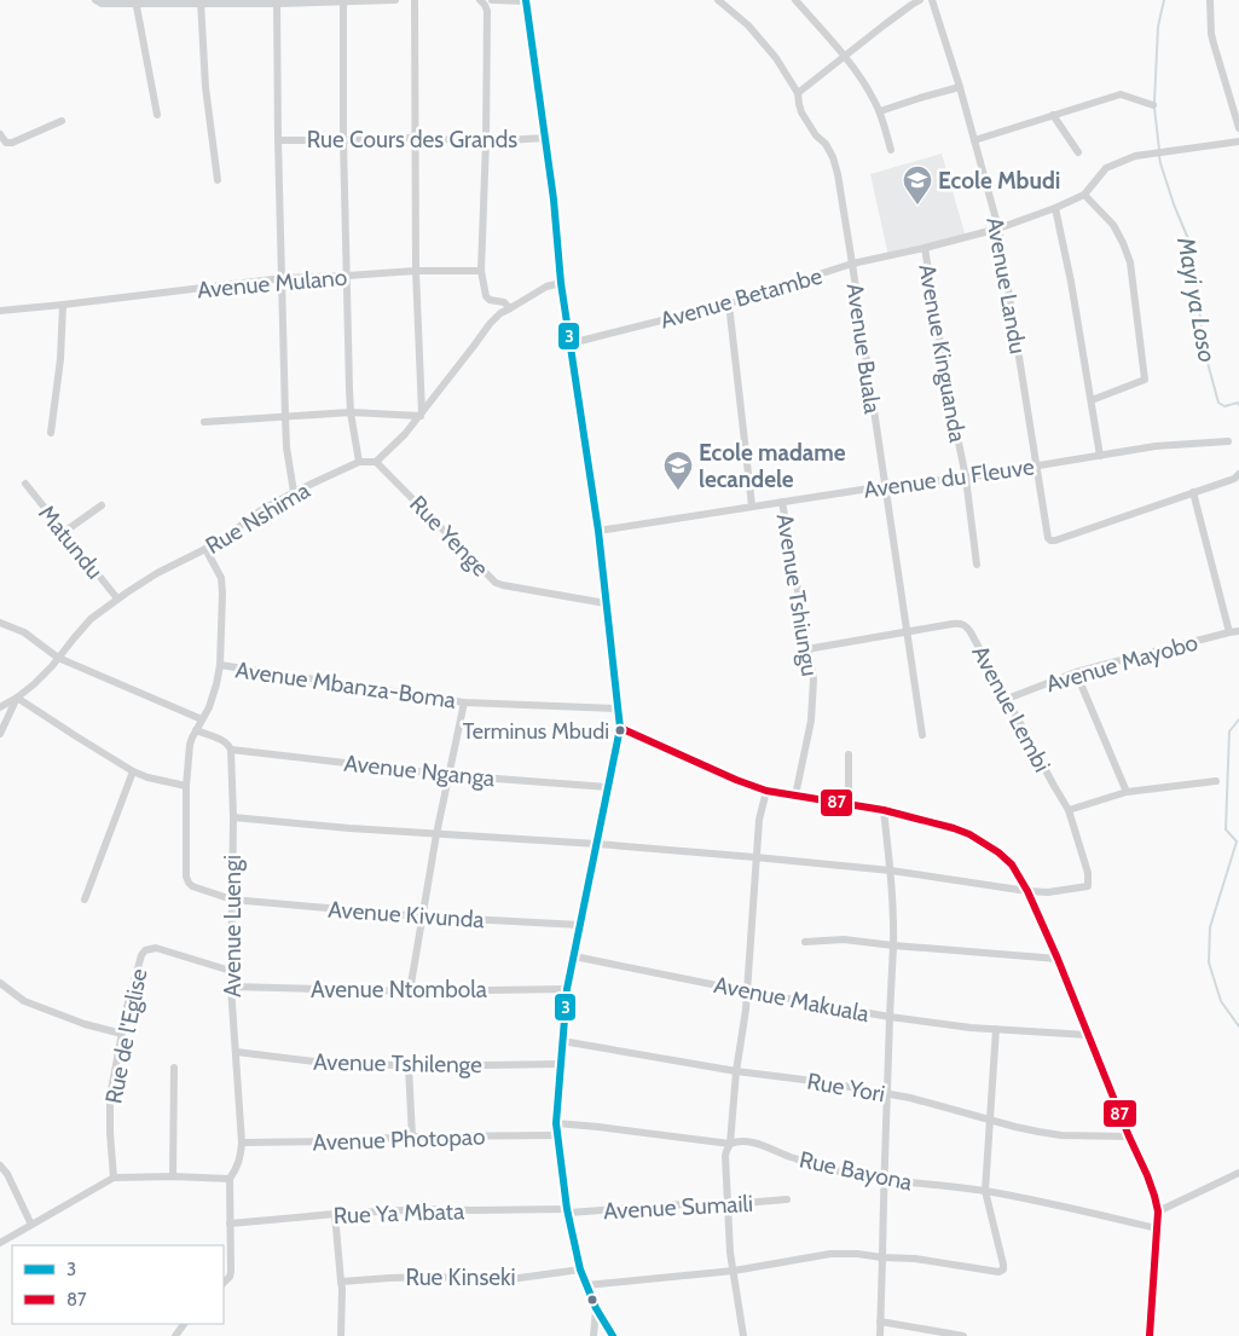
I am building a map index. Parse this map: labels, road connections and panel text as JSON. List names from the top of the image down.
{
  "streets": {
    "street": [
      "Rue Cours des Grands",
      "Avenue Mulano",
      "Avenue Landu",
      "Avenue Betambe",
      "Avenue Buala",
      "Avenue Kinguanda",
      "Avenue du Fleuve",
      "Rue Nshima",
      "Rue Yenge",
      "Matundu",
      "Avenue Tshiungu",
      "Avenue Mayobo",
      "Avenue Mbanza-Boma",
      "Avenue Lembi",
      "Avenue Nganga",
      "Avenue Kivunda",
      "Avenue Luengi",
      "Avenue Ntombola",
      "Avenue Makuala",
      "Rue de l'Eglise",
      "Avenue Tshilenge",
      "Rue Yori",
      "Avenue Photopao",
      "Rue Bayona",
      "Avenue Sumaili",
      "Rue Ya Mbata",
      "Rue Kinseki"
    ]
  },
  "crossings": [
    ["Avenue Landu", "Avenue Betambe"],
    ["Avenue Landu", "Avenue du Fleuve"],
    ["Avenue Betambe", "Avenue Buala"],
    ["Avenue Betambe", "Avenue Kinguanda"],
    ["Avenue Buala", "Avenue du Fleuve"],
    ["Avenue Buala", "Avenue Lembi"],
    ["Avenue Kinguanda", "Avenue du Fleuve"],
    ["Avenue du Fleuve", "Avenue Tshiungu"],
    ["Rue Nshima", "Rue Yenge"],
    ["Rue Nshima", "Matundu"],
    ["Avenue Tshiungu", "Avenue Lembi"],
    ["Avenue Mayobo", "Avenue Lembi"],
    ["Avenue Nganga", "Avenue Luengi"],
    ["Avenue Kivunda", "Avenue Luengi"],
    ["Avenue Luengi", "Avenue Ntombola"],
    ["Avenue Luengi", "Rue de l'Eglise"],
    ["Avenue Luengi", "Avenue Tshilenge"],
    ["Avenue Luengi", "Avenue Photopao"],
    ["Avenue Sumaili", "Rue Ya Mbata"]
  ],
  "water": ["Mayi ya Loso"],
  "places": {
    "school or university": ["Ecole Mbudi", "Ecole madame lecandele"],
    "other": ["Terminus Mbudi"]
  },
  "lines": ["transit line 3", "transit line 87"],
  "legend": ["3", "87"]
}
